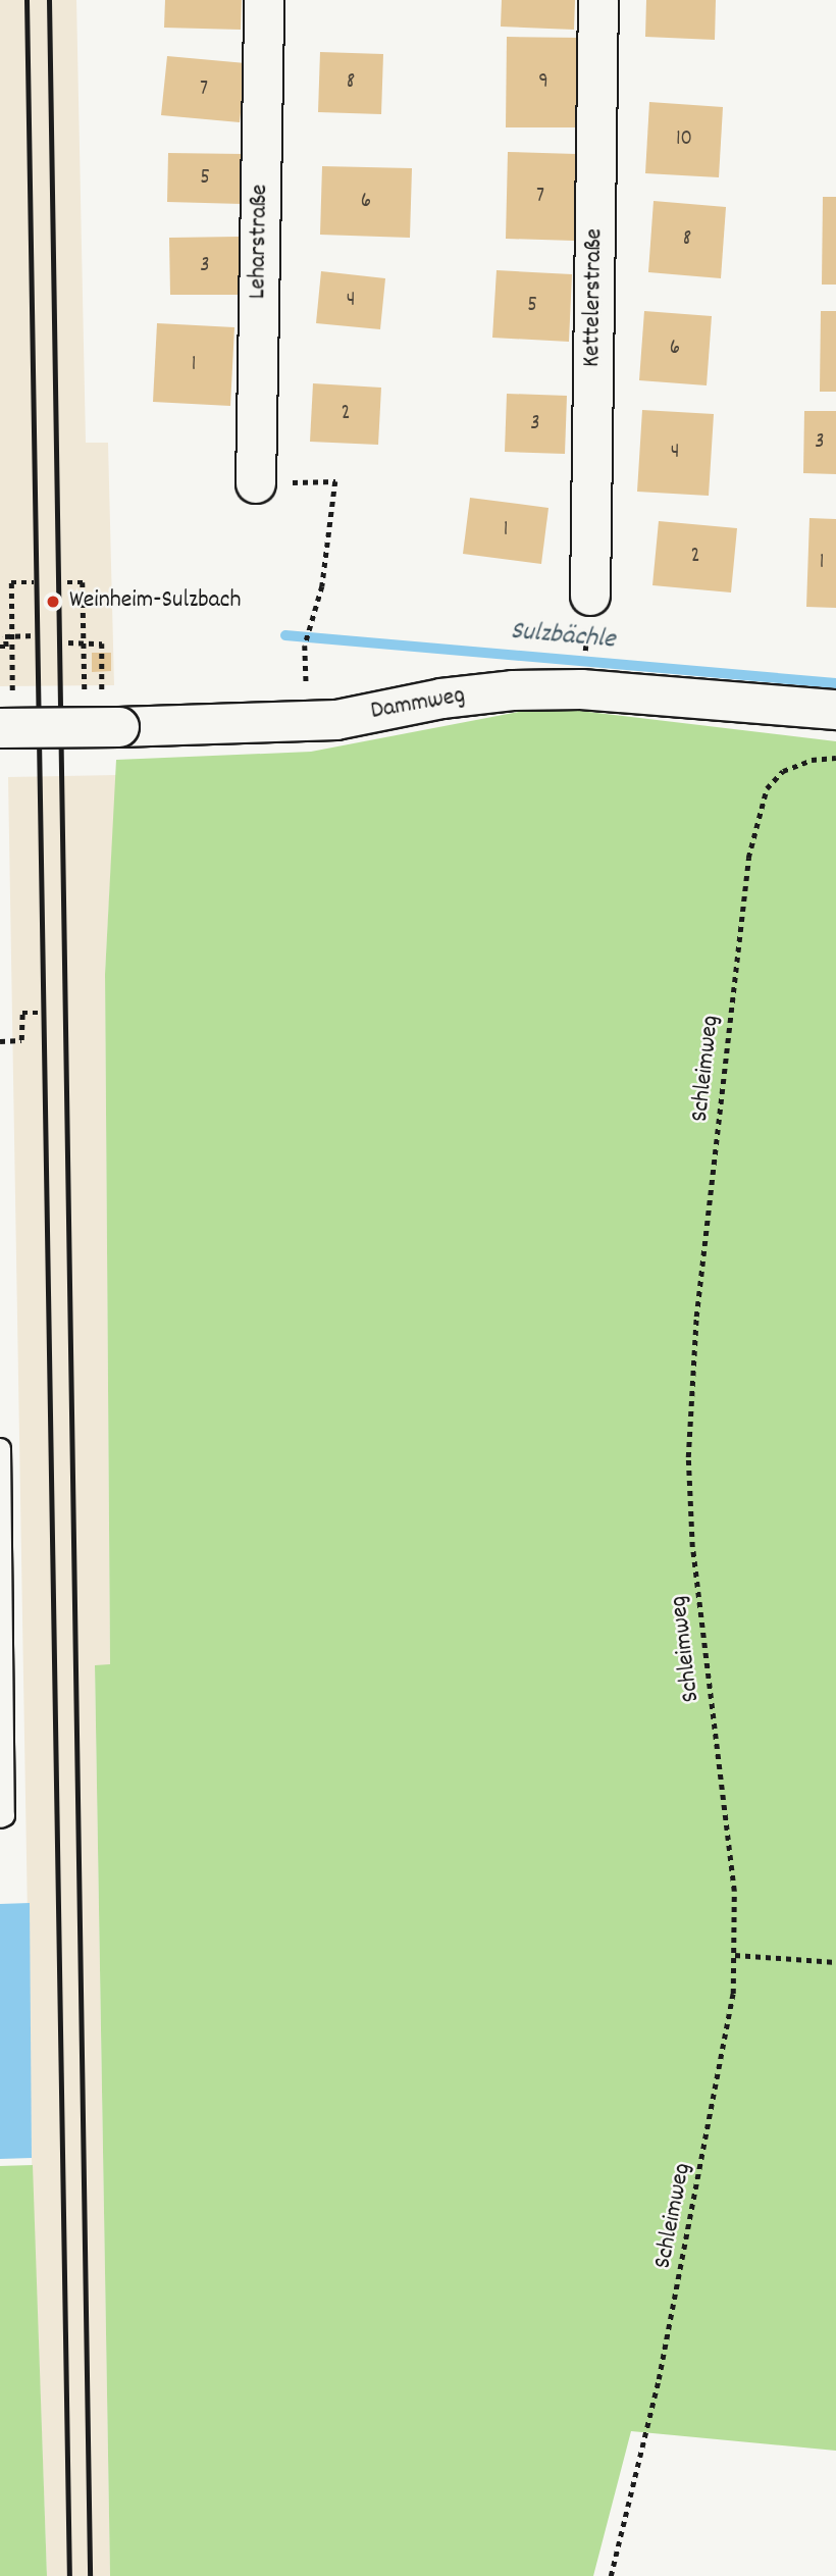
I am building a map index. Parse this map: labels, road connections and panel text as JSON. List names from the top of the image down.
{
  "streets": {
    "street": ["Leharstraße", "Kettelerstraße", "Dammweg"],
    "path": ["Schleimweg"]
  },
  "water": ["Sulzbächle"],
  "places": ["Weinheim-Sulzbach"],
  "house_numbers": [
    "8",
    "9",
    "7",
    "10",
    "5",
    "7",
    "6",
    "8",
    "3",
    "4",
    "5",
    "6",
    "1",
    "2",
    "3",
    "3",
    "4",
    "1",
    "2",
    "1"
  ]
}
